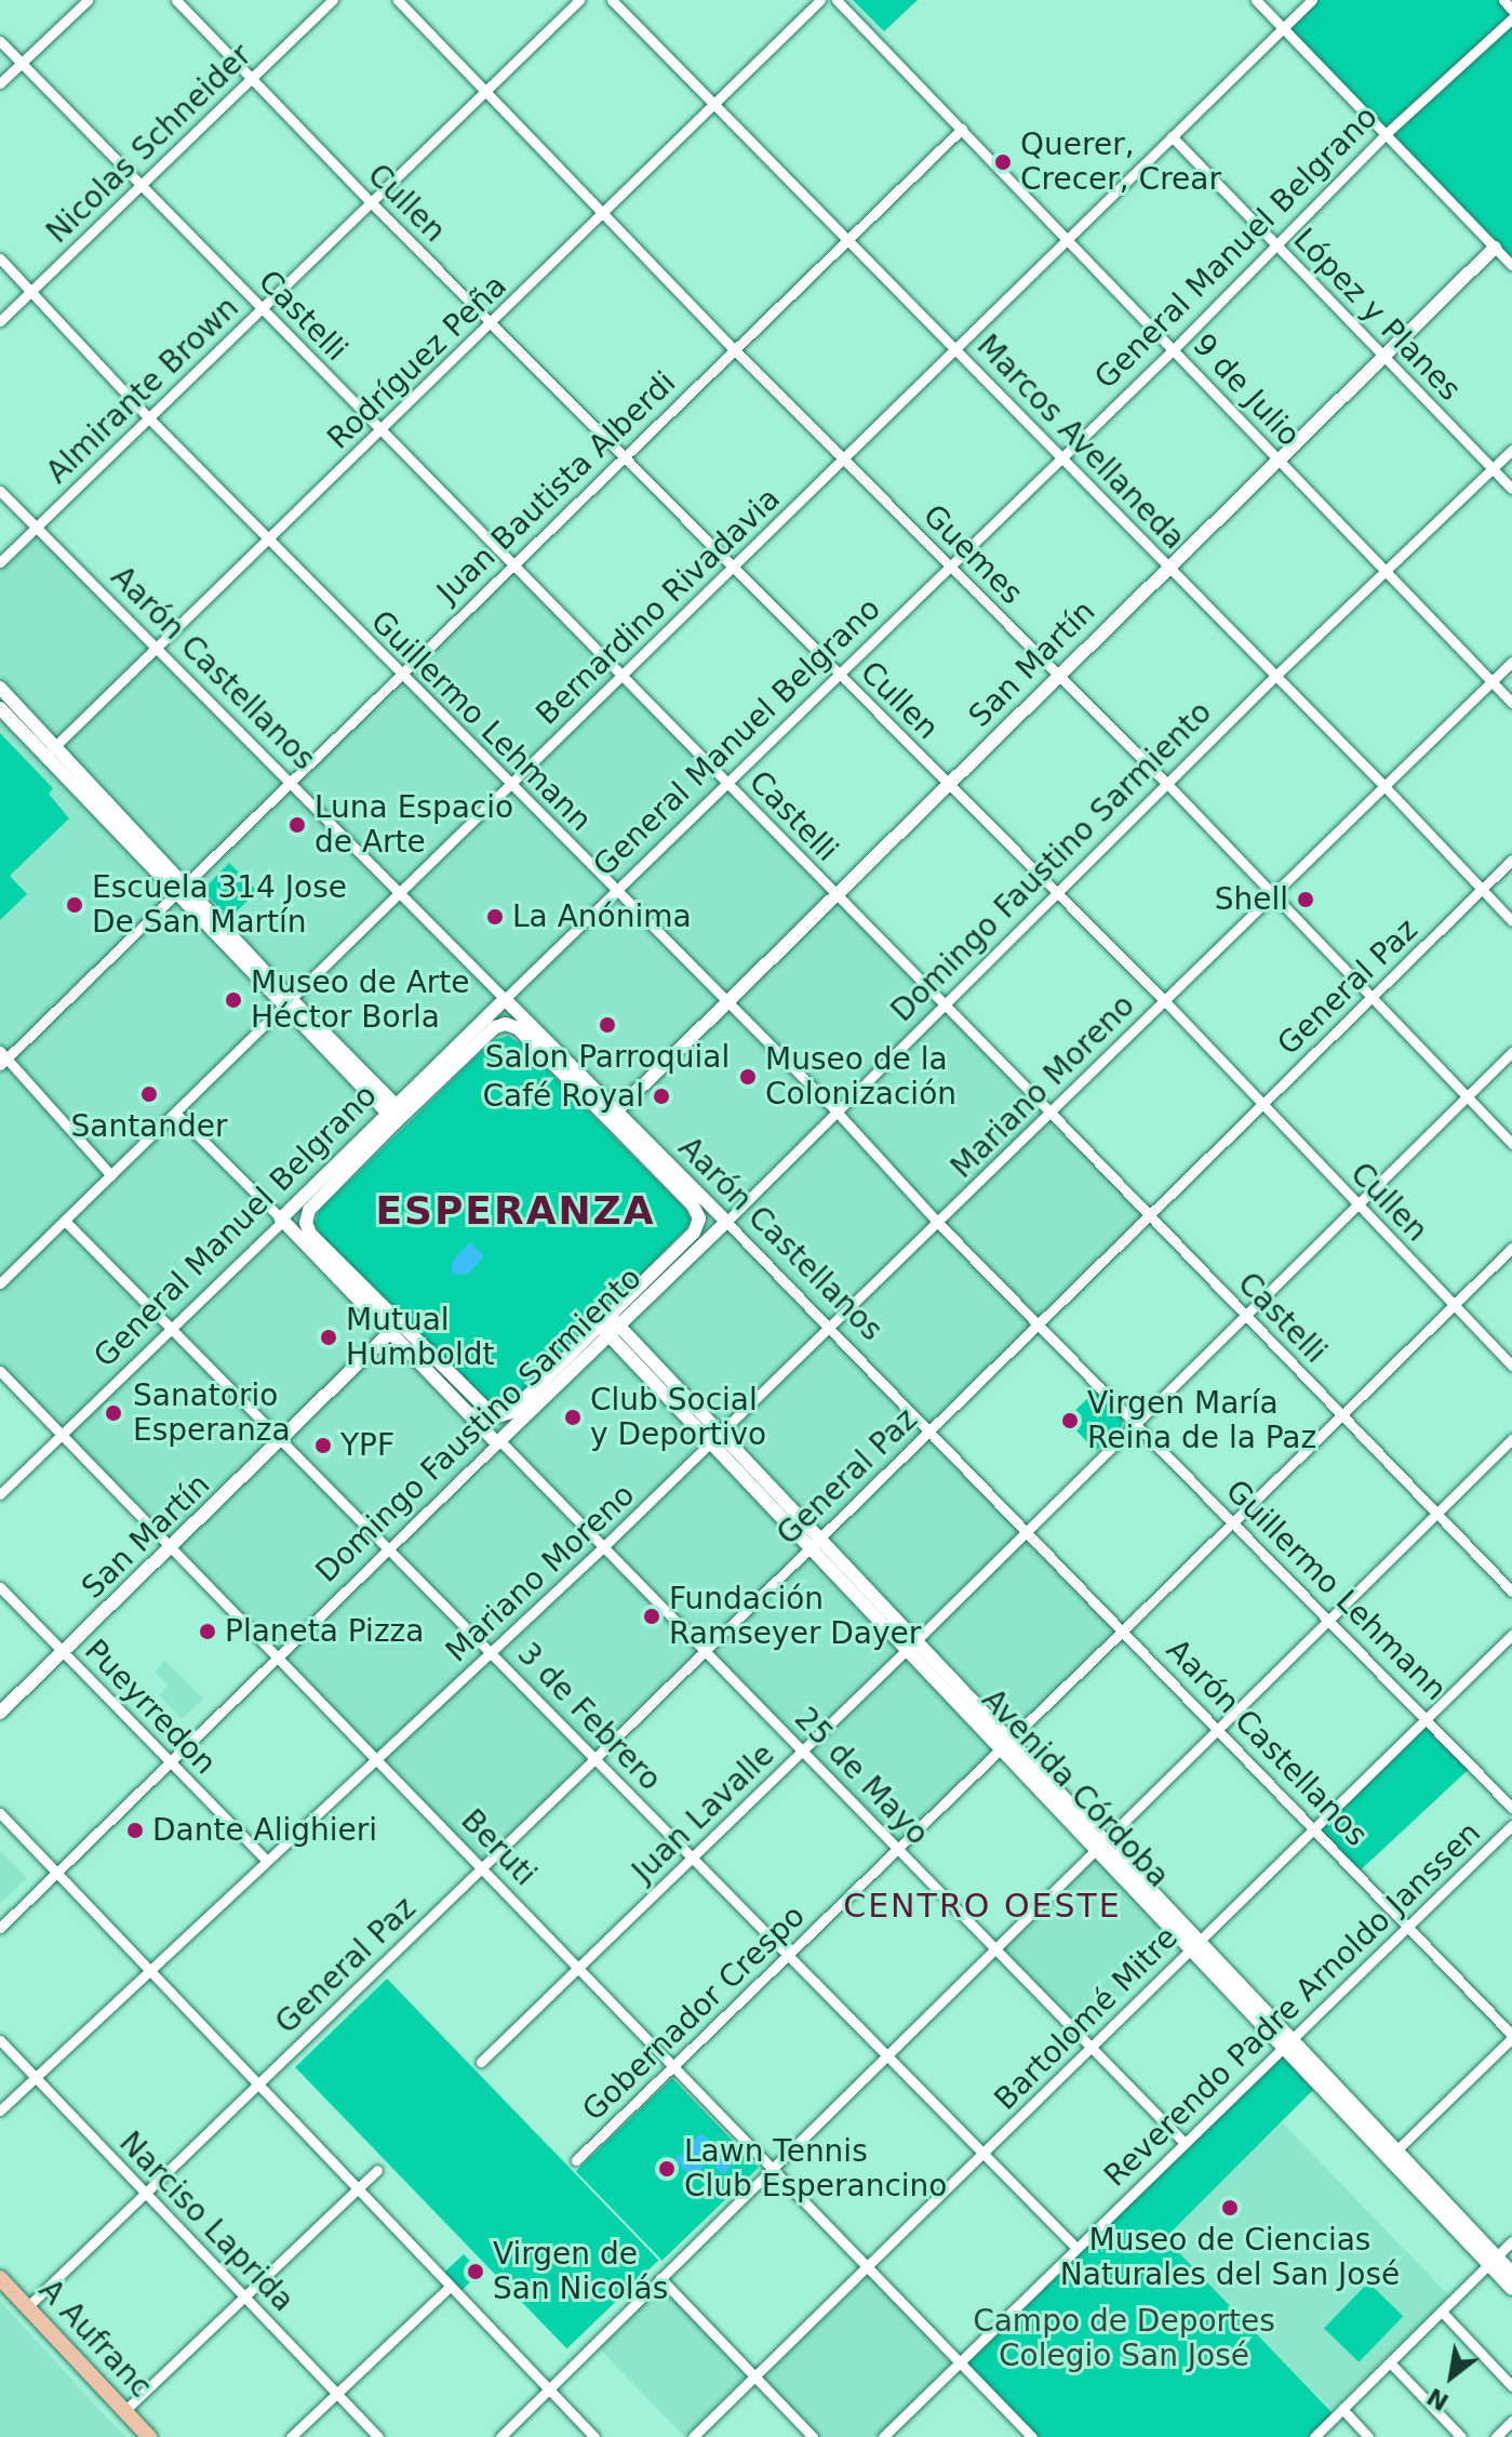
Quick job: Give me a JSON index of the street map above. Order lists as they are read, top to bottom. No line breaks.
{"streets":{"main road":["General Manuel Belgrano","San Martín","Aarón Castellanos","Domingo Faustino Sarmiento","25 de Mayo","Avenida Córdoba","A Aufranc"],"street":["Nicolas Schneider","Cullen","López y Planes","Castelli","Rodríguez Peña","Almirante Brown","9 de Julio","Marcos Avellaneda","Juan Bautista Alberdi","Guemes","Bernardino Rivadavia","Guillermo Lehmann","General Paz","Mariano Moreno","Pueyrredon","3 de Febrero","Juan Lavalle","Beruti","Reverendo Padre Arnoldo Janssen","Gobernador Crespo","Bartolomé Mitre","Narciso Laprida"]},"crossings":[["Nicolas Schneider","Cullen"],["Nicolas Schneider","Castelli"],["Nicolas Schneider","Guillermo Lehmann"],["Cullen","General Manuel Belgrano"],["Cullen","Rodríguez Peña"],["Cullen","Almirante Brown"],["Cullen","Juan Bautista Alberdi"],["Cullen","Bernardino Rivadavia"],["Cullen","San Martín"],["Cullen","Domingo Faustino Sarmiento"],["Cullen","General Paz"],["Cullen","Mariano Moreno"],["Cullen","Juan Lavalle"],["Cullen","Gobernador Crespo"],["General Manuel Belgrano","López y Planes"],["General Manuel Belgrano","Castelli"],["General Manuel Belgrano","9 de Julio"],["General Manuel Belgrano","Marcos Avellaneda"],["General Manuel Belgrano","Guemes"],["General Manuel Belgrano","Aarón Castellanos"],["General Manuel Belgrano","Guillermo Lehmann"],["General Manuel Belgrano","3 de Febrero"],["General Manuel Belgrano","25 de Mayo"],["General Manuel Belgrano","Beruti"],["López y Planes","Bernardino Rivadavia"],["López y Planes","San Martín"],["López y Planes","Domingo Faustino Sarmiento"],["Castelli","Rodríguez Peña"],["Castelli","Almirante Brown"],["Castelli","Juan Bautista Alberdi"],["Castelli","Bernardino Rivadavia"],["Castelli","San Martín"],["Castelli","Domingo Faustino Sarmiento"],["Castelli","General Paz"],["Castelli","Mariano Moreno"],["Castelli","Juan Lavalle"],["Castelli","Gobernador Crespo"],["Rodríguez Peña","Marcos Avellaneda"],["Rodríguez Peña","Guemes"],["Rodríguez Peña","Aarón Castellanos"],["Rodríguez Peña","Guillermo Lehmann"],["Almirante Brown","Guemes"],["Almirante Brown","Aarón Castellanos"],["Almirante Brown","Guillermo Lehmann"],["9 de Julio","Juan Bautista Alberdi"],["9 de Julio","Bernardino Rivadavia"],["9 de Julio","San Martín"],["9 de Julio","Domingo Faustino Sarmiento"],["9 de Julio","Mariano Moreno"],["Marcos Avellaneda","Juan Bautista Alberdi"],["Marcos Avellaneda","Bernardino Rivadavia"],["Marcos Avellaneda","San Martín"],["Marcos Avellaneda","Domingo Faustino Sarmiento"],["Marcos Avellaneda","General Paz"],["Marcos Avellaneda","Mariano Moreno"],["Juan Bautista Alberdi","Guemes"],["Juan Bautista Alberdi","Aarón Castellanos"],["Juan Bautista Alberdi","Guillermo Lehmann"],["Guemes","Bernardino Rivadavia"],["Guemes","San Martín"],["Guemes","Domingo Faustino Sarmiento"],["Guemes","General Paz"],["Guemes","Mariano Moreno"],["Guemes","Juan Lavalle"],["Bernardino Rivadavia","Aarón Castellanos"],["Bernardino Rivadavia","Guillermo Lehmann"],["Bernardino Rivadavia","3 de Febrero"],["Bernardino Rivadavia","25 de Mayo"],["San Martín","Aarón Castellanos"],["San Martín","Guillermo Lehmann"],["San Martín","Pueyrredon"],["San Martín","3 de Febrero"],["San Martín","25 de Mayo"],["San Martín","Beruti"],["Aarón Castellanos","Domingo Faustino Sarmiento"],["Aarón Castellanos","General Paz"],["Aarón Castellanos","Mariano Moreno"],["Aarón Castellanos","Juan Lavalle"],["Aarón Castellanos","Reverendo Padre Arnoldo Janssen"],["Aarón Castellanos","Gobernador Crespo"],["Aarón Castellanos","Bartolomé Mitre"],["Guillermo Lehmann","Domingo Faustino Sarmiento"],["Guillermo Lehmann","General Paz"],["Guillermo Lehmann","Mariano Moreno"],["Guillermo Lehmann","Juan Lavalle"],["Guillermo Lehmann","Gobernador Crespo"],["Guillermo Lehmann","Bartolomé Mitre"],["Domingo Faustino Sarmiento","Pueyrredon"],["Domingo Faustino Sarmiento","3 de Febrero"],["Domingo Faustino Sarmiento","25 de Mayo"],["Domingo Faustino Sarmiento","Avenida Córdoba"],["Domingo Faustino Sarmiento","Beruti"],["General Paz","3 de Febrero"],["General Paz","25 de Mayo"],["General Paz","Avenida Córdoba"],["General Paz","Beruti"],["General Paz","Narciso Laprida"],["General Paz","A Aufranc"],["Mariano Moreno","Pueyrredon"],["Mariano Moreno","3 de Febrero"],["Mariano Moreno","25 de Mayo"],["Mariano Moreno","Avenida Córdoba"],["Mariano Moreno","Beruti"],["Mariano Moreno","Narciso Laprida"],["3 de Febrero","Juan Lavalle"],["3 de Febrero","Reverendo Padre Arnoldo Janssen"],["3 de Febrero","Gobernador Crespo"],["3 de Febrero","Bartolomé Mitre"],["25 de Mayo","Juan Lavalle"],["25 de Mayo","Reverendo Padre Arnoldo Janssen"],["25 de Mayo","Gobernador Crespo"],["25 de Mayo","Bartolomé Mitre"],["Avenida Córdoba","Juan Lavalle"],["Avenida Córdoba","Reverendo Padre Arnoldo Janssen"],["Avenida Córdoba","Gobernador Crespo"],["Avenida Córdoba","Bartolomé Mitre"],["Juan Lavalle","Beruti"],["Beruti","Reverendo Padre Arnoldo Janssen"],["Beruti","Gobernador Crespo"],["Beruti","Bartolomé Mitre"]],"districts":["ESPERANZA","CENTRO OESTE"],"parks":["Campo de Deportes Colegio San José"],"places":["Querer, Crecer, Crear","Luna Espacio de Arte","Shell","Escuela 314 Jose De San Martín","La Anónima","Museo de Arte Héctor Borla","Salon Parroquial","Museo de la Colonización","Santander","Café Royal","Mutual Humboldt","Sanatorio Esperanza","Club Social y Deportivo","Virgen María Reina de la Paz","YPF","Fundación Ramseyer Dayer","Planeta Pizza","Dante Alighieri","Lawn Tennis Club Esperancino","Museo de Ciencias Naturales del San José","Virgen de San Nicolás"],"north":"bottom left"}
